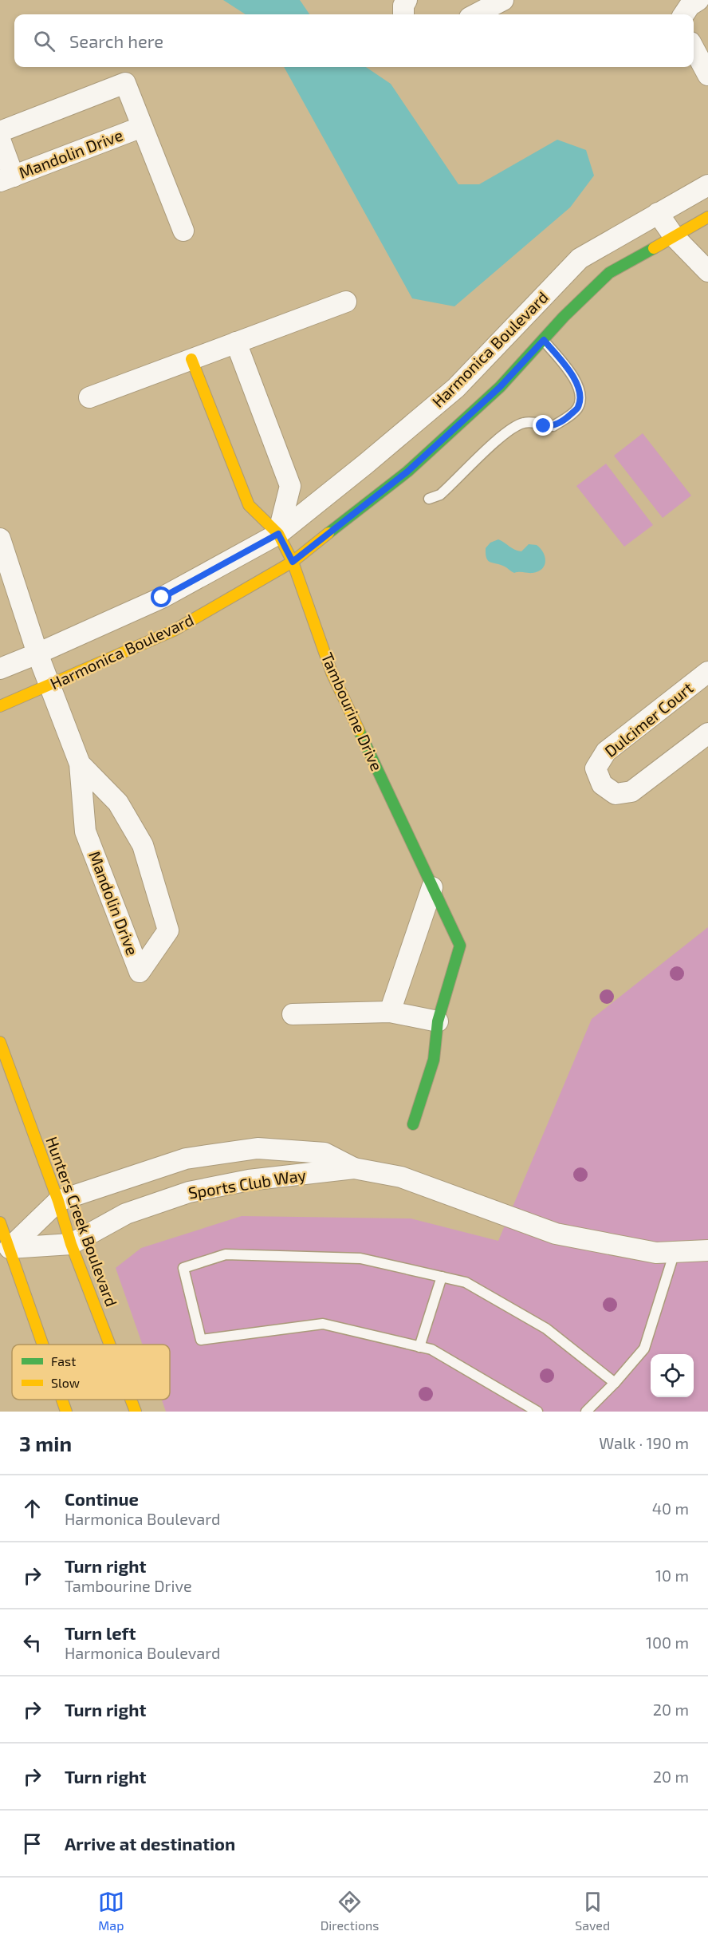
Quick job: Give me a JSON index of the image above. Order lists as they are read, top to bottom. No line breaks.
{"streets":{"street":["Mandolin Drive","Harmonica Boulevard","Tambourine Drive","Dulcimer Court","Sports Club Way","Hunters Creek Boulevard"]},"crossings":[["Mandolin Drive","Harmonica Boulevard"],["Harmonica Boulevard","Tambourine Drive"],["Sports Club Way","Hunters Creek Boulevard"]],"legend":["Fast","Slow"],"page":{"search":"Search here","heading":["3 min","Walk · 190 m"],"list":[["Continue","Harmonica Boulevard","40 m"],["Turn right","Tambourine Drive","10 m"],["Turn left","Harmonica Boulevard","100 m"],["Turn right","20 m"],["Turn right","20 m"],"Arrive at destination"],"nav":["Map","Directions","Saved"]}}
